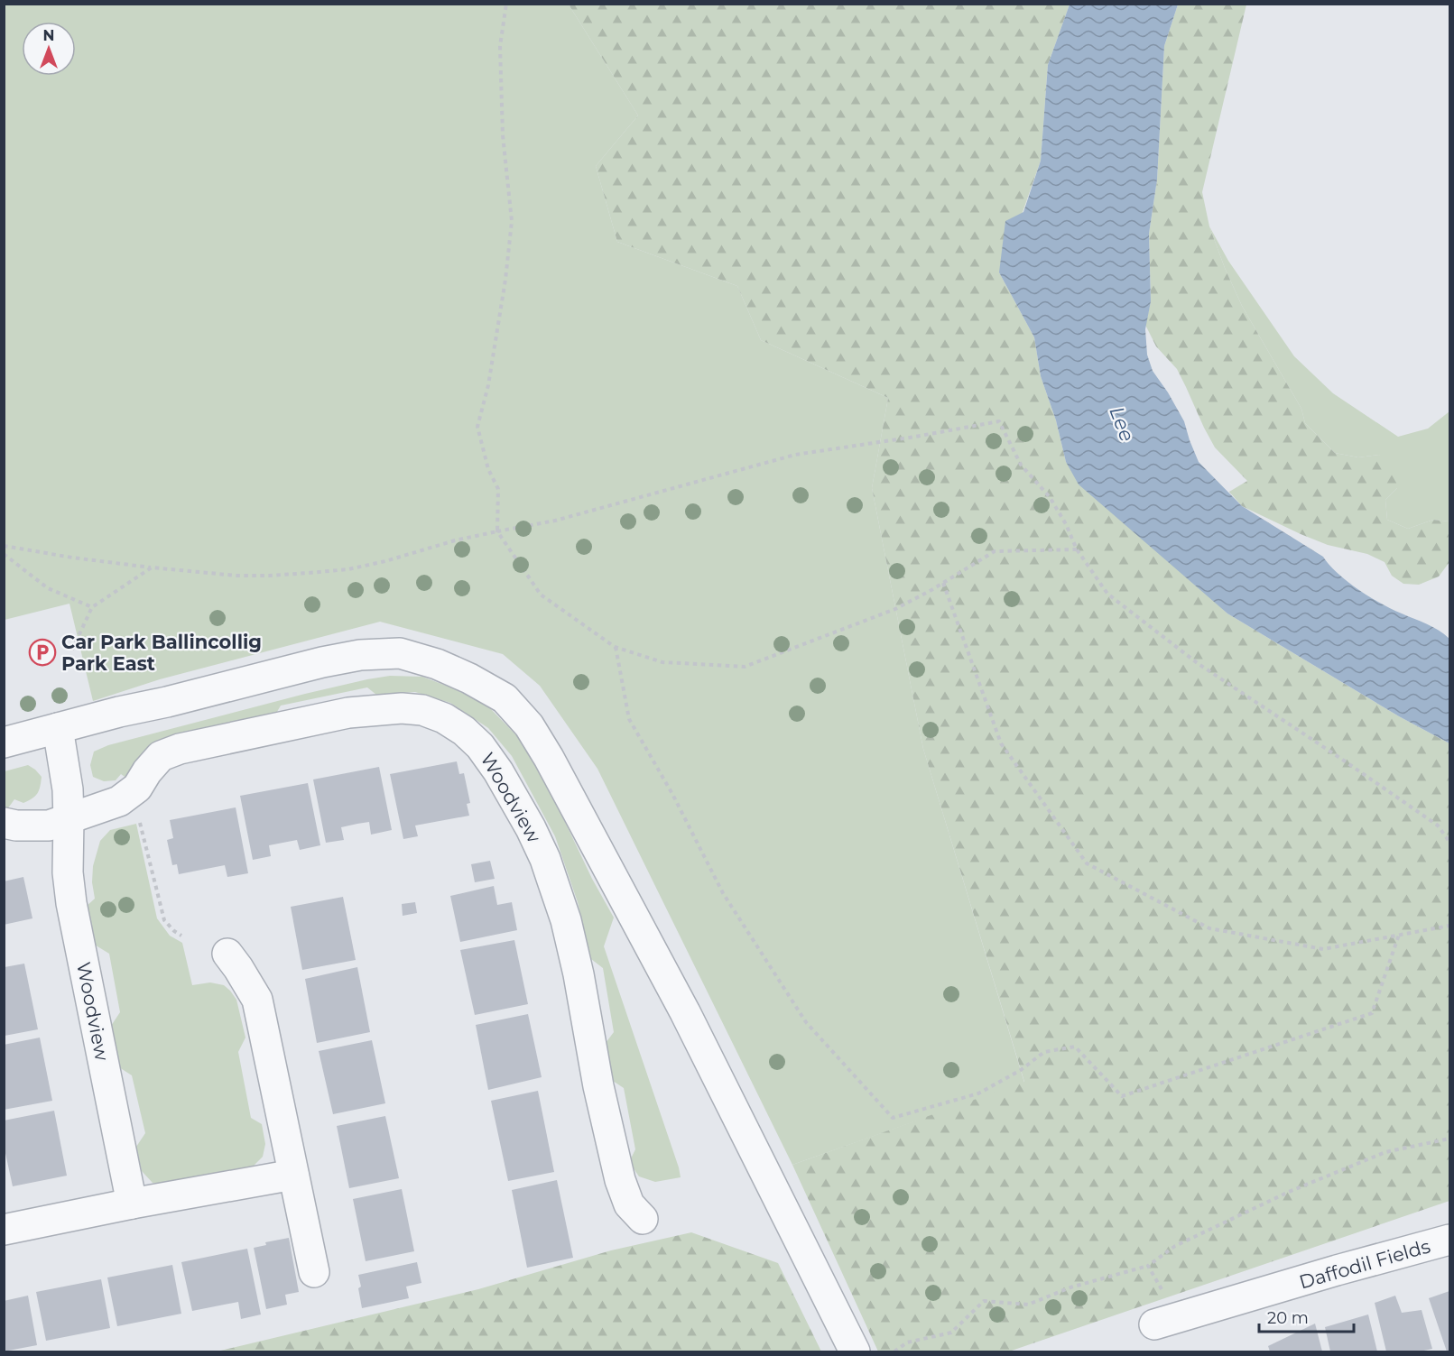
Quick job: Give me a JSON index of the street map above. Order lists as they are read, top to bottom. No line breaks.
{"streets":{"street":["Woodview","Daffodil Fields"]},"water":["Lee"],"places":{"parking":["Car Park Ballincollig Park East"]},"scale_bar":"20 m","north":"top"}
